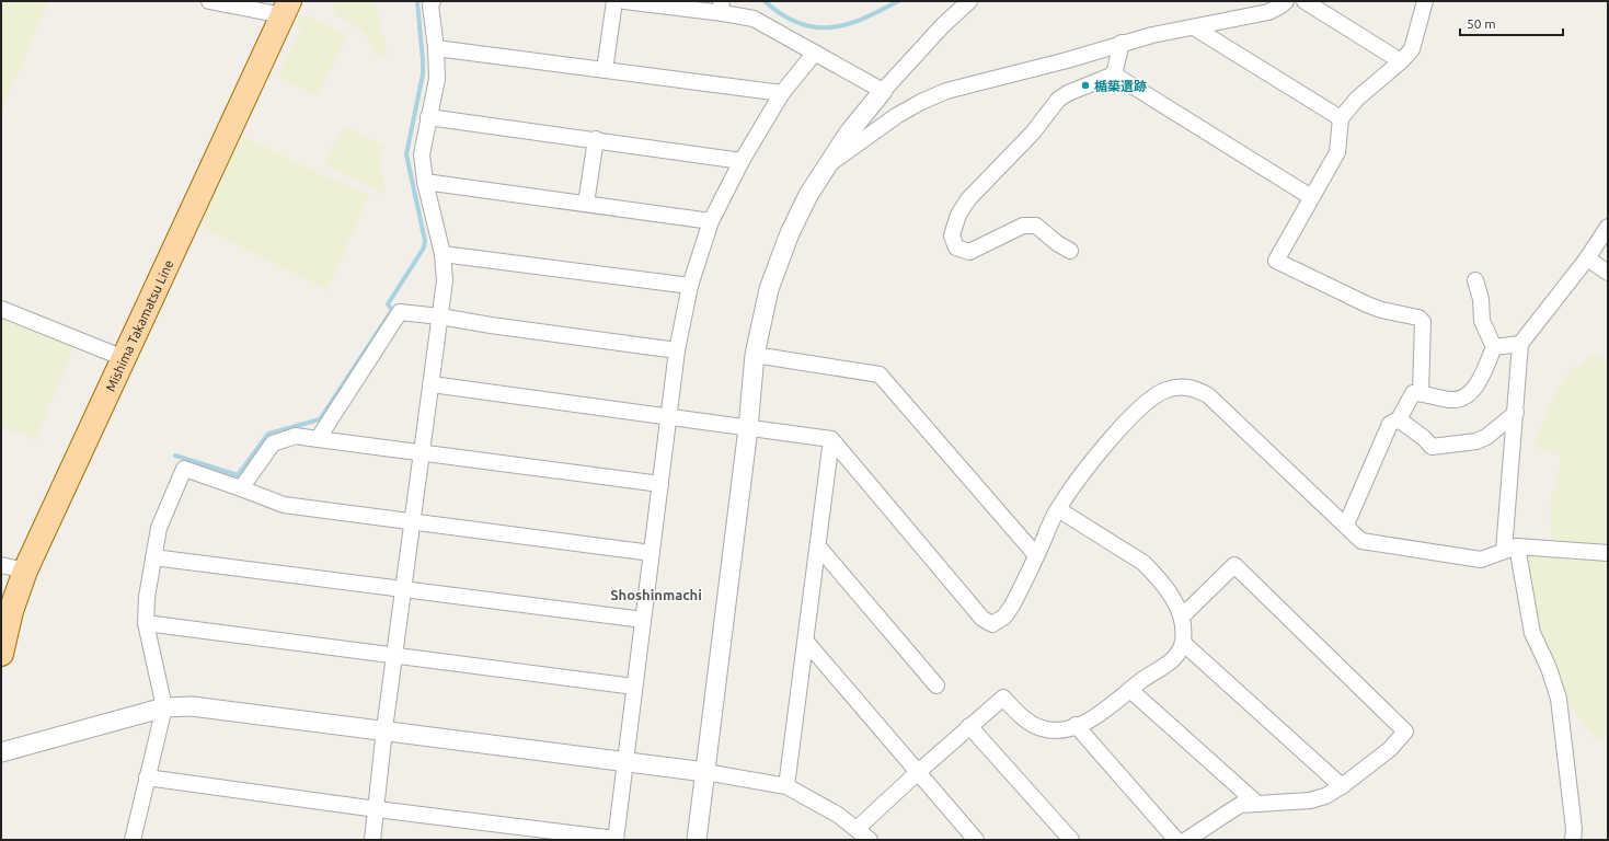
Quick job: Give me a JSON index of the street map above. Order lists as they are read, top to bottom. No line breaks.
{"streets":{"main road":["Mishima Takamatsu Line"]},"districts":["Shoshinmachi"],"places":["楯築遺跡"],"scale_bar":"50 m"}
